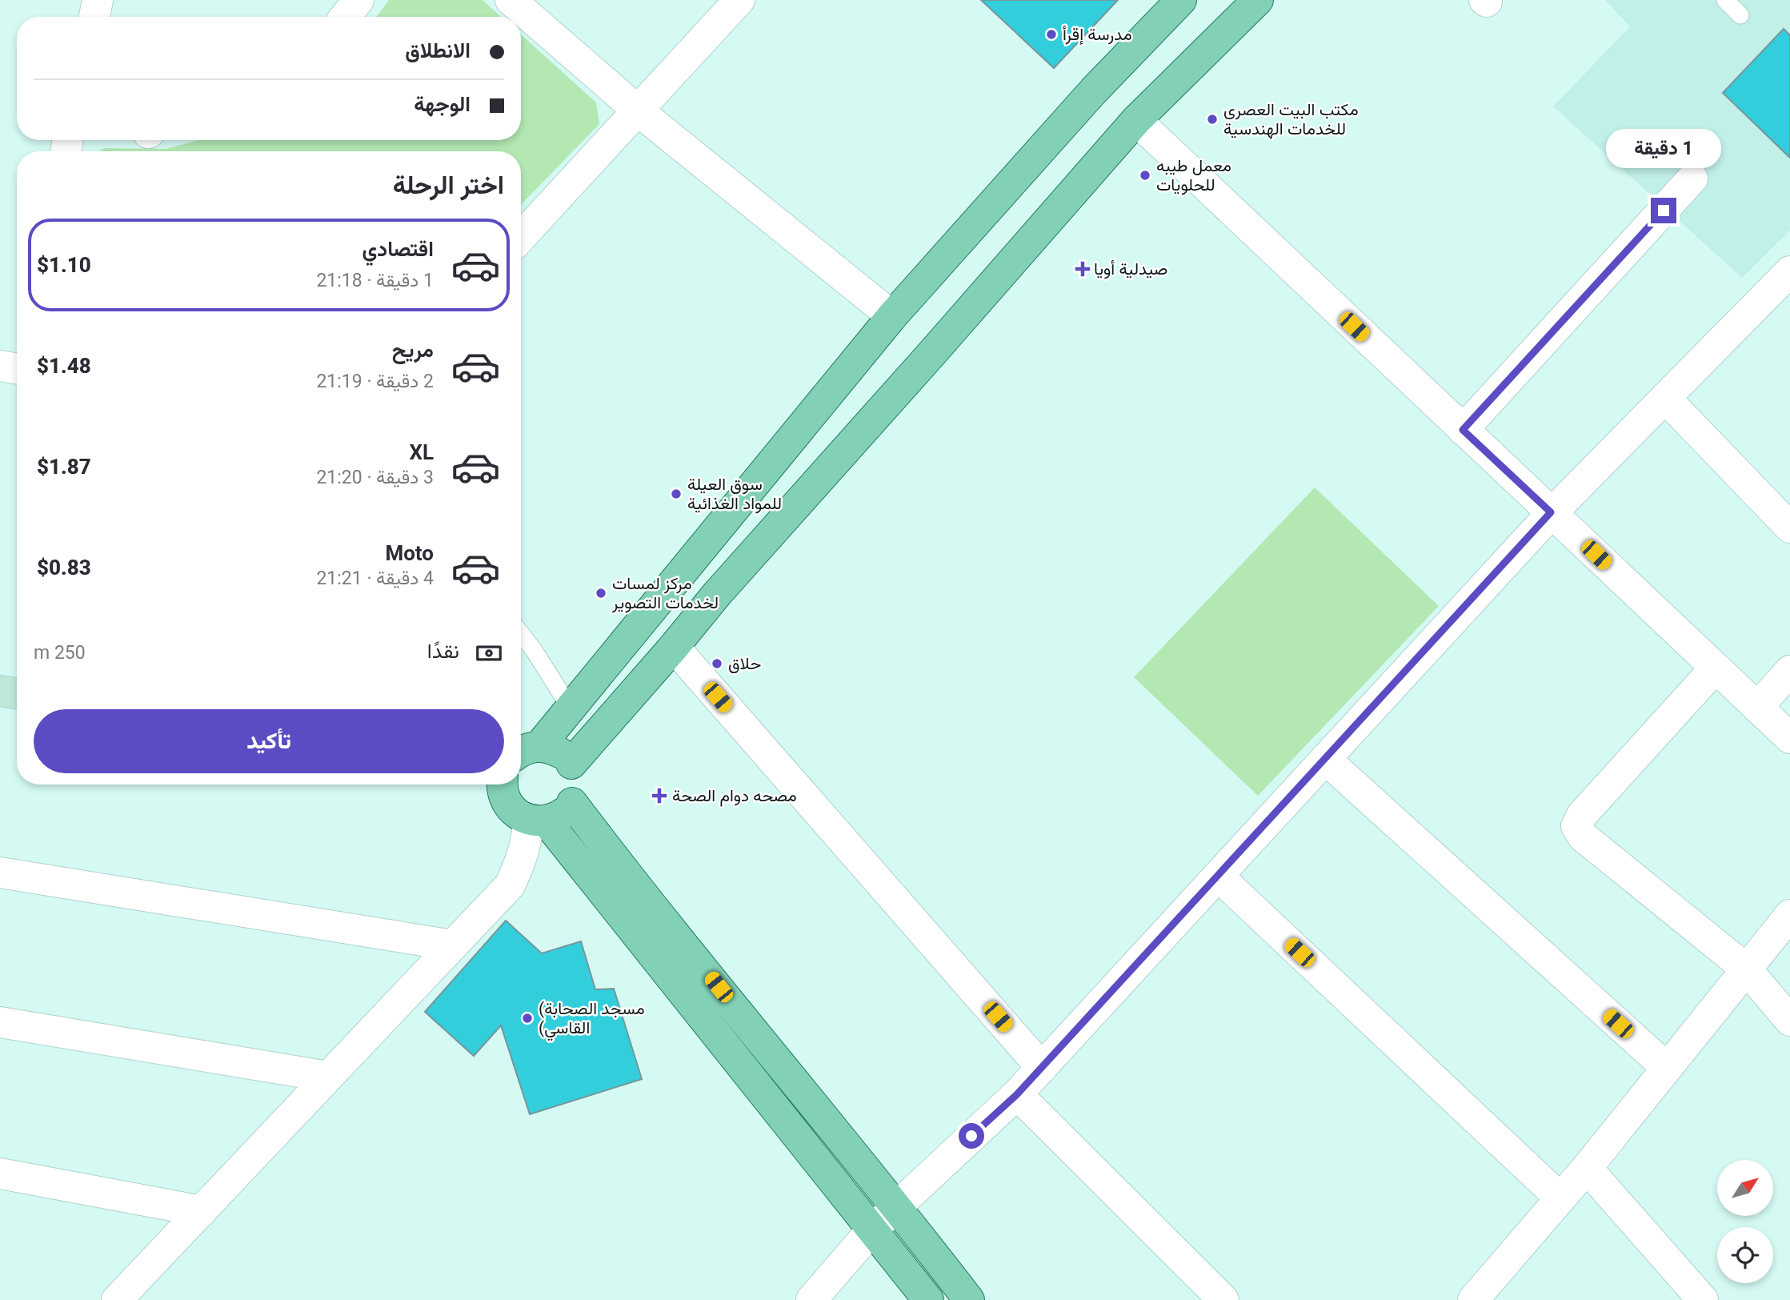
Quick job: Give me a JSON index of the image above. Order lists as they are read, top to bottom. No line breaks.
{"places":{"other":["مدرسة إقرأ","مكتب البيت العصرى للخدمات الهندسية","معمل طيبه للحلويات","سوق العيلة للمواد الغذائية","مركز لمسات لخدمات التصوير","حلاق","(مسجد الصحابة (القاسي"],"health":["صيدلية أويا","مصحه دوام الصحة"]},"north":"top right","page":{"banner":["الانطلاق","الوجهة"],"bubble":"1 دقيقة","heading":"اختر الرحلة","list":[{"name":"اقتصادي","note":"1 دقيقة · 21:18","value":"$1.10"},{"name":"مريح","note":"2 دقيقة · 21:19","value":"$1.48"},{"name":"XL","note":"3 دقيقة · 21:20","value":"$1.87"},{"name":"Moto","note":"4 دقيقة · 21:21","value":"$0.83"}],"pay":["نقدًا","250 m"],"buttons":"تأكيد"}}
